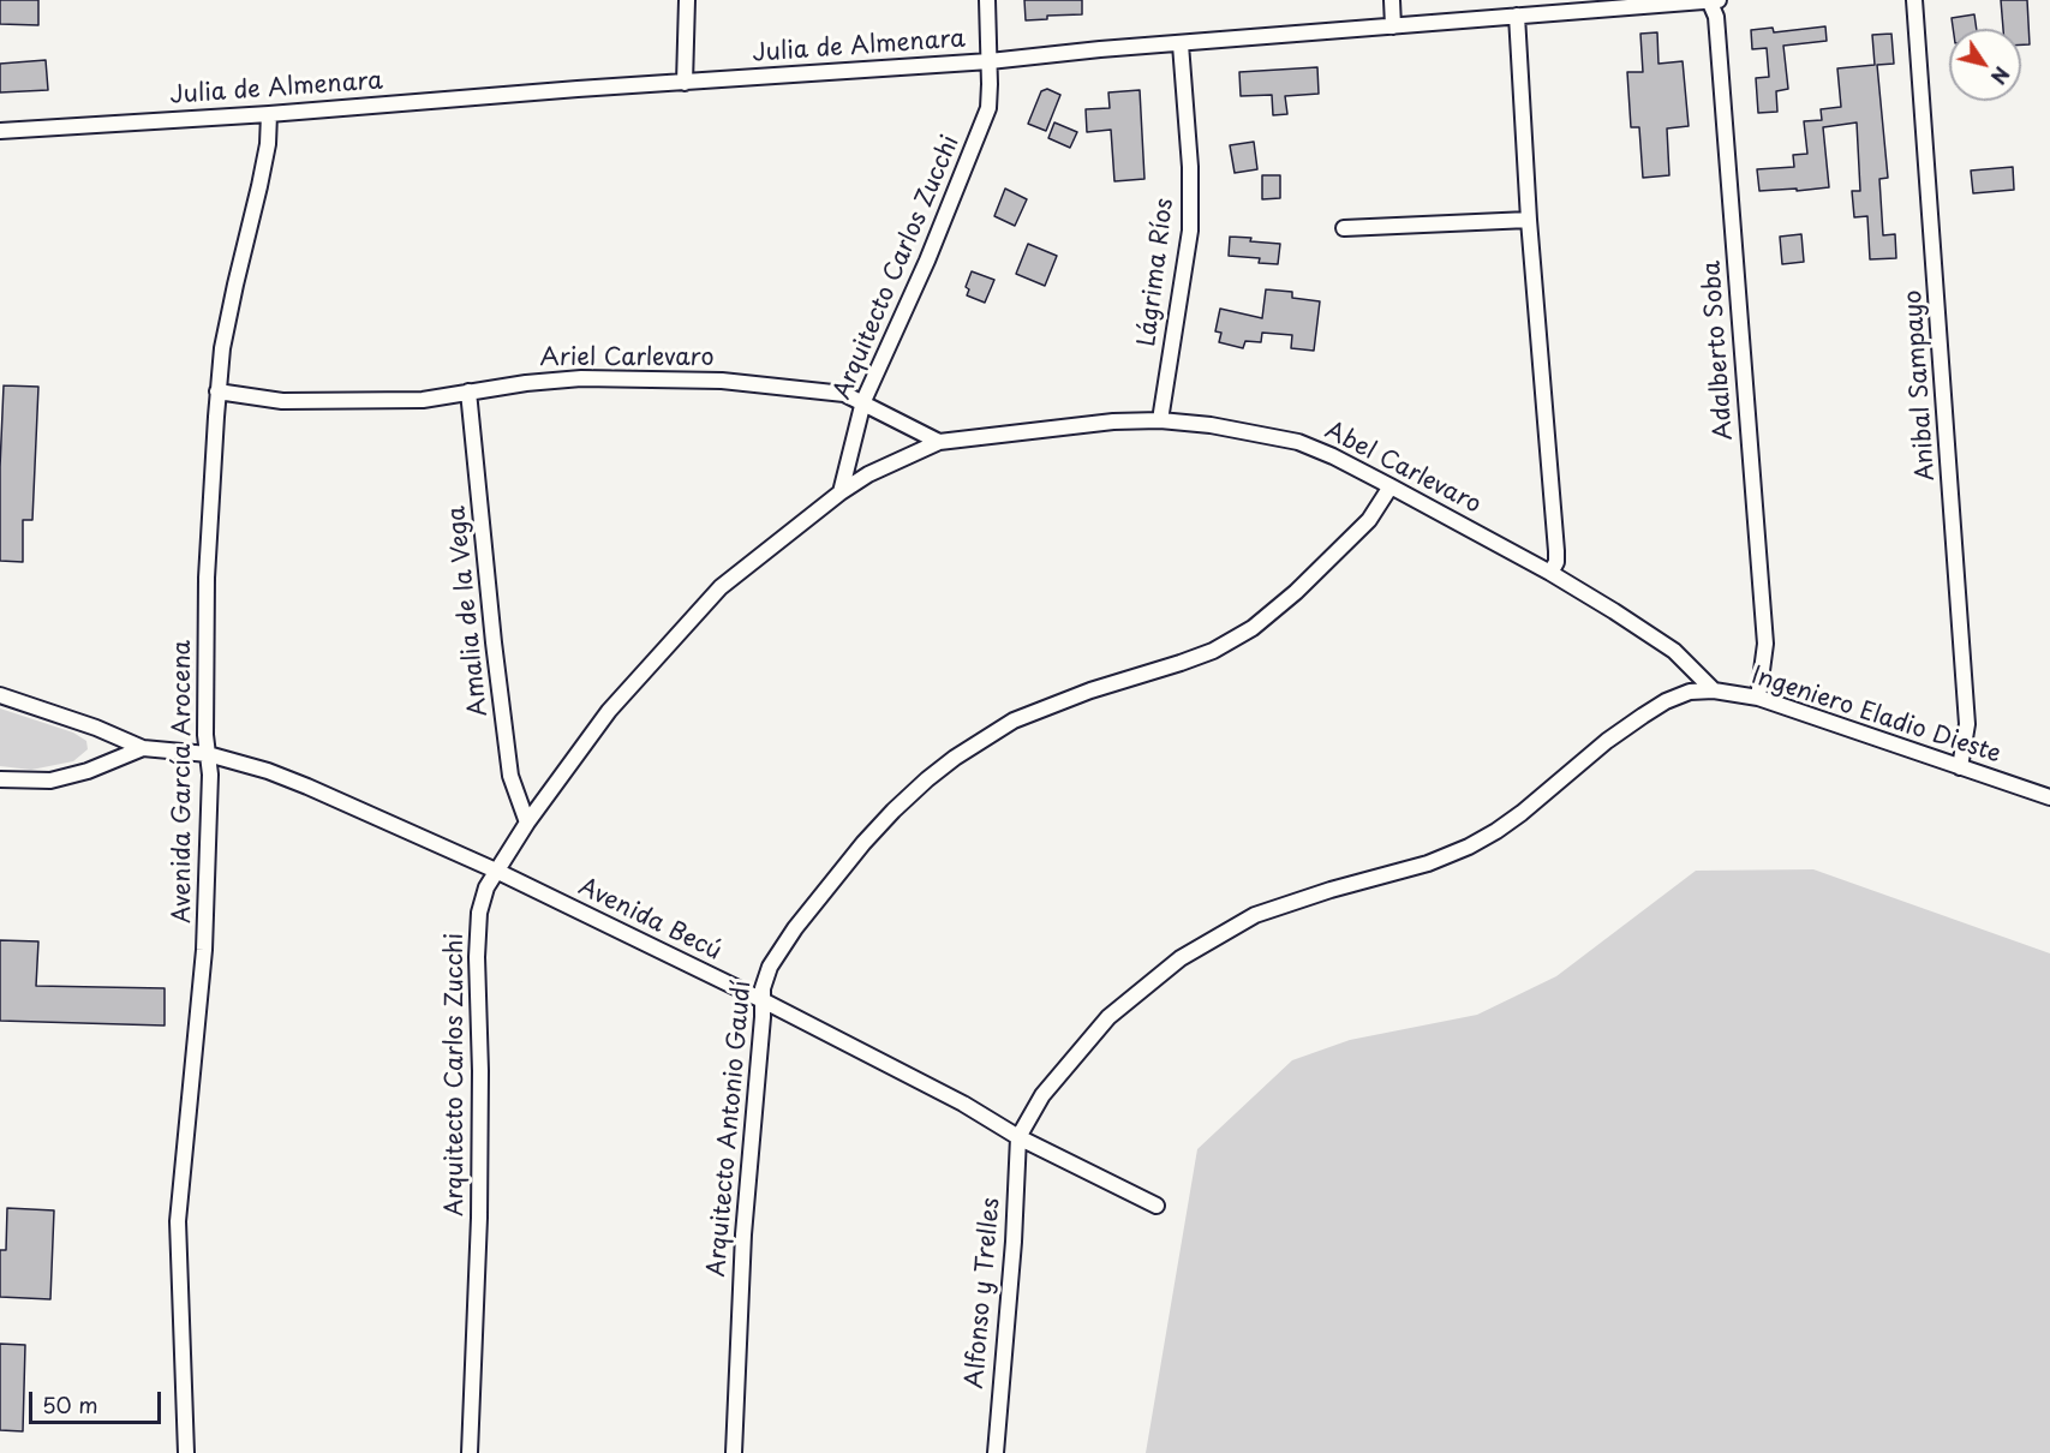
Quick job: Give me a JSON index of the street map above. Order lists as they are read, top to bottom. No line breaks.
{"streets":{"street":["Julia de Almenara","Arquitecto Carlos Zucchi","Lágrima Ríos","Adalberto Soba","Ariel Carlevaro","Anibal Sampayo","Abel Carlevaro","Amalia de la Vega","Ingeniero Eladio Dieste","Avenida García Arocena","Avenida Becú","Arquitecto Antonio Gaudí","Alfonso y Trelles"]},"crossings":[["Julia de Almenara","Arquitecto Carlos Zucchi"],["Julia de Almenara","Lágrima Ríos"],["Julia de Almenara","Adalberto Soba"],["Julia de Almenara","Avenida García Arocena"],["Arquitecto Carlos Zucchi","Ariel Carlevaro"],["Arquitecto Carlos Zucchi","Abel Carlevaro"],["Arquitecto Carlos Zucchi","Amalia de la Vega"],["Arquitecto Carlos Zucchi","Avenida Becú"],["Lágrima Ríos","Abel Carlevaro"],["Adalberto Soba","Ingeniero Eladio Dieste"],["Ariel Carlevaro","Abel Carlevaro"],["Ariel Carlevaro","Amalia de la Vega"],["Ariel Carlevaro","Avenida García Arocena"],["Anibal Sampayo","Ingeniero Eladio Dieste"],["Abel Carlevaro","Ingeniero Eladio Dieste"],["Abel Carlevaro","Arquitecto Antonio Gaudí"],["Ingeniero Eladio Dieste","Avenida Becú"],["Ingeniero Eladio Dieste","Alfonso y Trelles"],["Avenida García Arocena","Avenida Becú"],["Avenida Becú","Arquitecto Antonio Gaudí"],["Avenida Becú","Alfonso y Trelles"]],"scale_bar":"50 m","north":"bottom right"}
